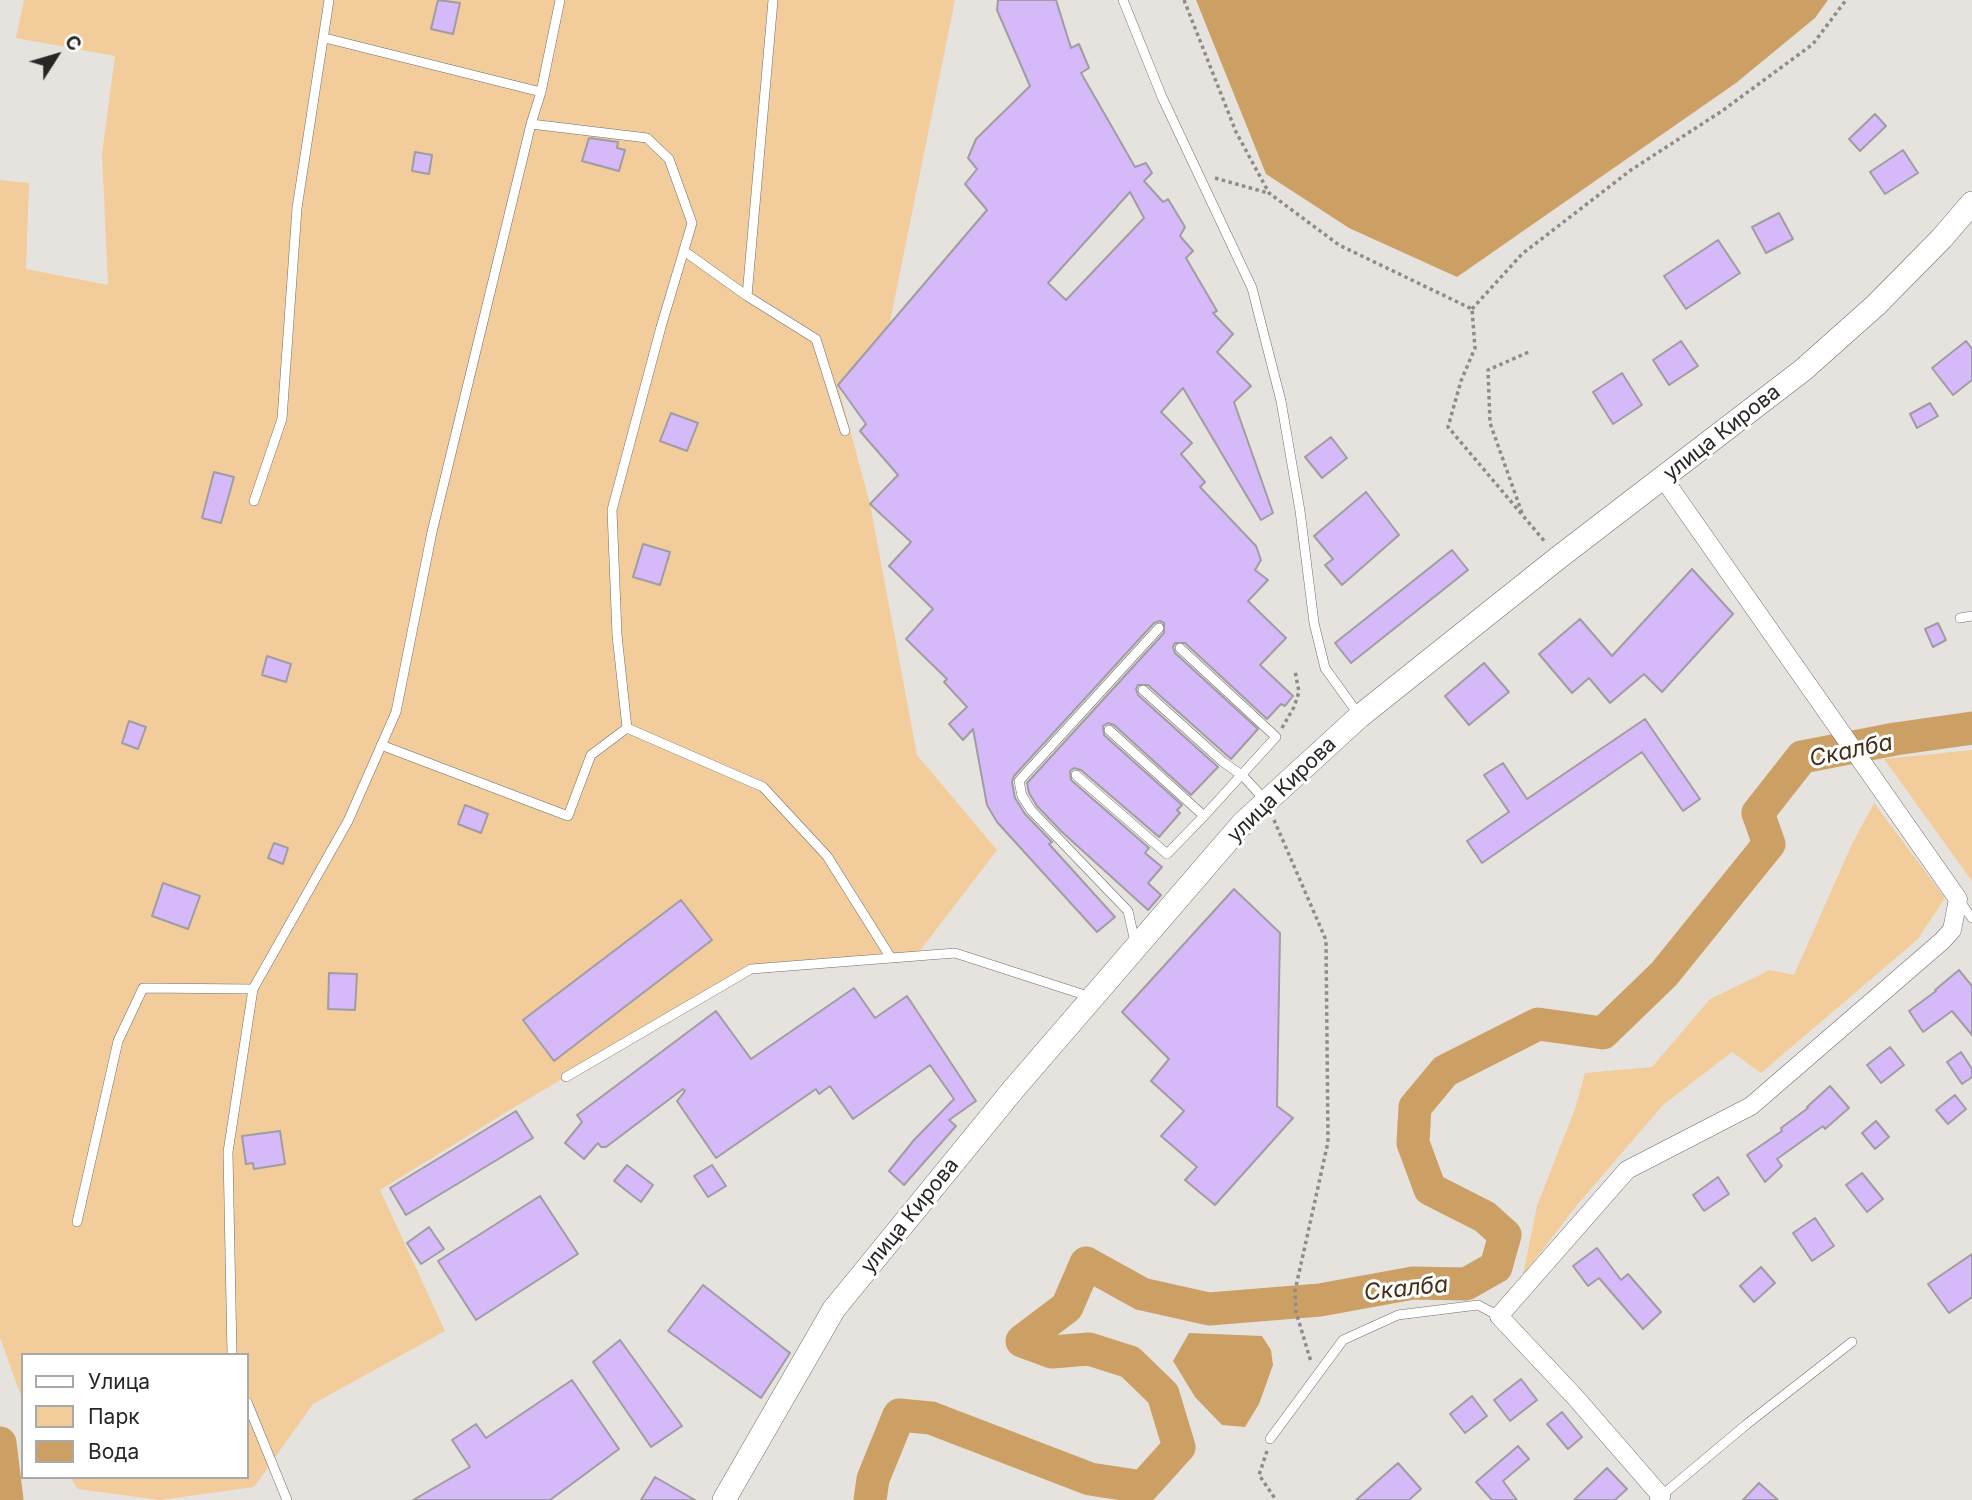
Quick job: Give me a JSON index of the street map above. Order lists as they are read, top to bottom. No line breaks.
{"streets":{"street":["улица Кирова"]},"water":["Скалба"],"legend":["Улица","Парк","Вода"],"north":"top right"}
